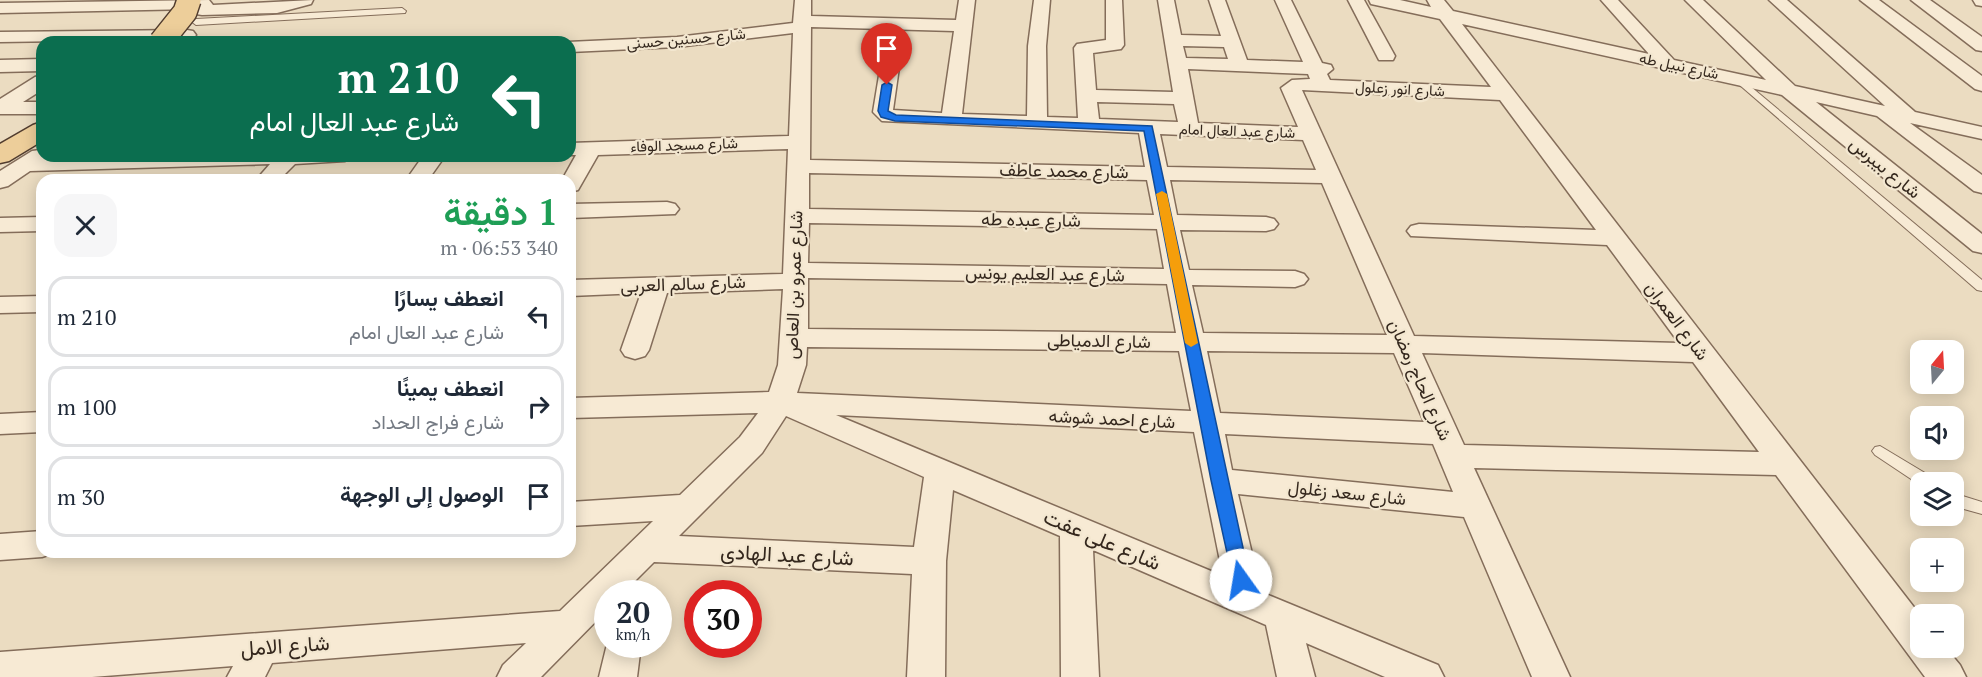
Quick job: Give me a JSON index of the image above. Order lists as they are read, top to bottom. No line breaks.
{"streets":{"street":["شارع حسنين حسنى","شارع نبيل طه","شارع انور زعلول","شارع عبد العال امام","شارع مسجد الوفاء","شارع بيبرس","شارع محمد عاطف","شارع عبده طه","شارع عبد العليم يونس","شارع سالم العربى","شارع عمرو بن العاص","شارع العمران","شارع الدمياطى","شارع الحاج رمضان","شارع احمد شوشه","شارع سعد زغلول","شارع على عفت","شارع عبد الهادى","شارع الامل"]},"crossings":[["شارع حسنين حسنى","شارع عمرو بن العاص"],["شارع نبيل طه","شارع بيبرس"],["شارع نبيل طه","شارع العمران"],["شارع انور زعلول","شارع العمران"],["شارع انور زعلول","شارع الحاج رمضان"],["شارع عبد العال امام","شارع الحاج رمضان"],["شارع مسجد الوفاء","شارع محمد عاطف"],["شارع مسجد الوفاء","شارع عمرو بن العاص"],["شارع محمد عاطف","شارع عمرو بن العاص"],["شارع محمد عاطف","شارع الحاج رمضان"],["شارع عبده طه","شارع عمرو بن العاص"],["شارع عبد العليم يونس","شارع سالم العربى"],["شارع عبد العليم يونس","شارع عمرو بن العاص"],["شارع سالم العربى","شارع عمرو بن العاص"],["شارع عمرو بن العاص","شارع الدمياطى"],["شارع عمرو بن العاص","شارع احمد شوشه"],["شارع عمرو بن العاص","شارع على عفت"],["شارع عمرو بن العاص","شارع عبد الهادى"],["شارع عمرو بن العاص","شارع الامل"],["شارع العمران","شارع الدمياطى"],["شارع العمران","شارع احمد شوشه"],["شارع الدمياطى","شارع الحاج رمضان"],["شارع الحاج رمضان","شارع احمد شوشه"],["شارع الحاج رمضان","شارع سعد زغلول"],["شارع احمد شوشه","شارع على عفت"]],"north":"top","page":{"turn":["210 m","شارع عبد العال امام"],"heading":["1 دقيقة","340 m · 06:53"],"list":[{"name":"انعطف يسارًا","note":"شارع عبد العال امام","value":"210 m"},{"name":"انعطف يمينًا","note":"شارع فراج الحداد","value":"100 m"},{"name":"الوصول إلى الوجهة","value":"30 m"}],"map_buttons":["+","−"],"speed":"20 km/h","limit":"30"}}
